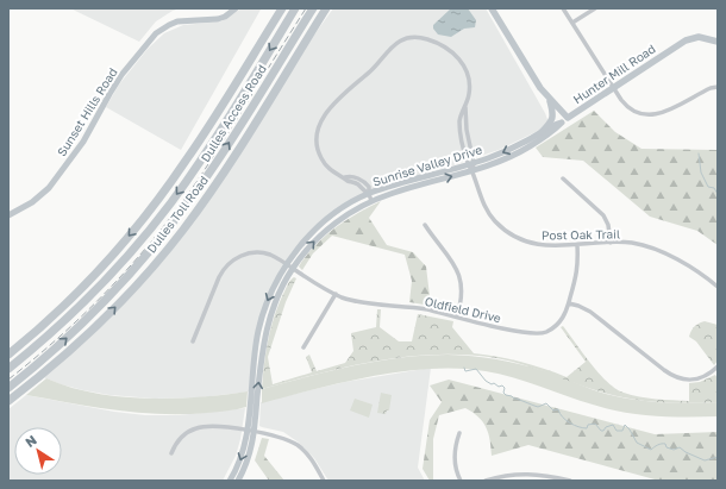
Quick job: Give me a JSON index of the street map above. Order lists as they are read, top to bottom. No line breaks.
{"streets":{"highway":["Dulles Access Road","Dulles Toll Road"],"main road":["Hunter Mill Road","Sunset Hills Road","Sunrise Valley Drive"],"street":["Post Oak Trail","Oldfield Drive"]},"crossings":[["Hunter Mill Road","Sunrise Valley Drive"],["Sunrise Valley Drive","Post Oak Trail"],["Sunrise Valley Drive","Oldfield Drive"],["Post Oak Trail","Oldfield Drive"]],"north":"top left"}
